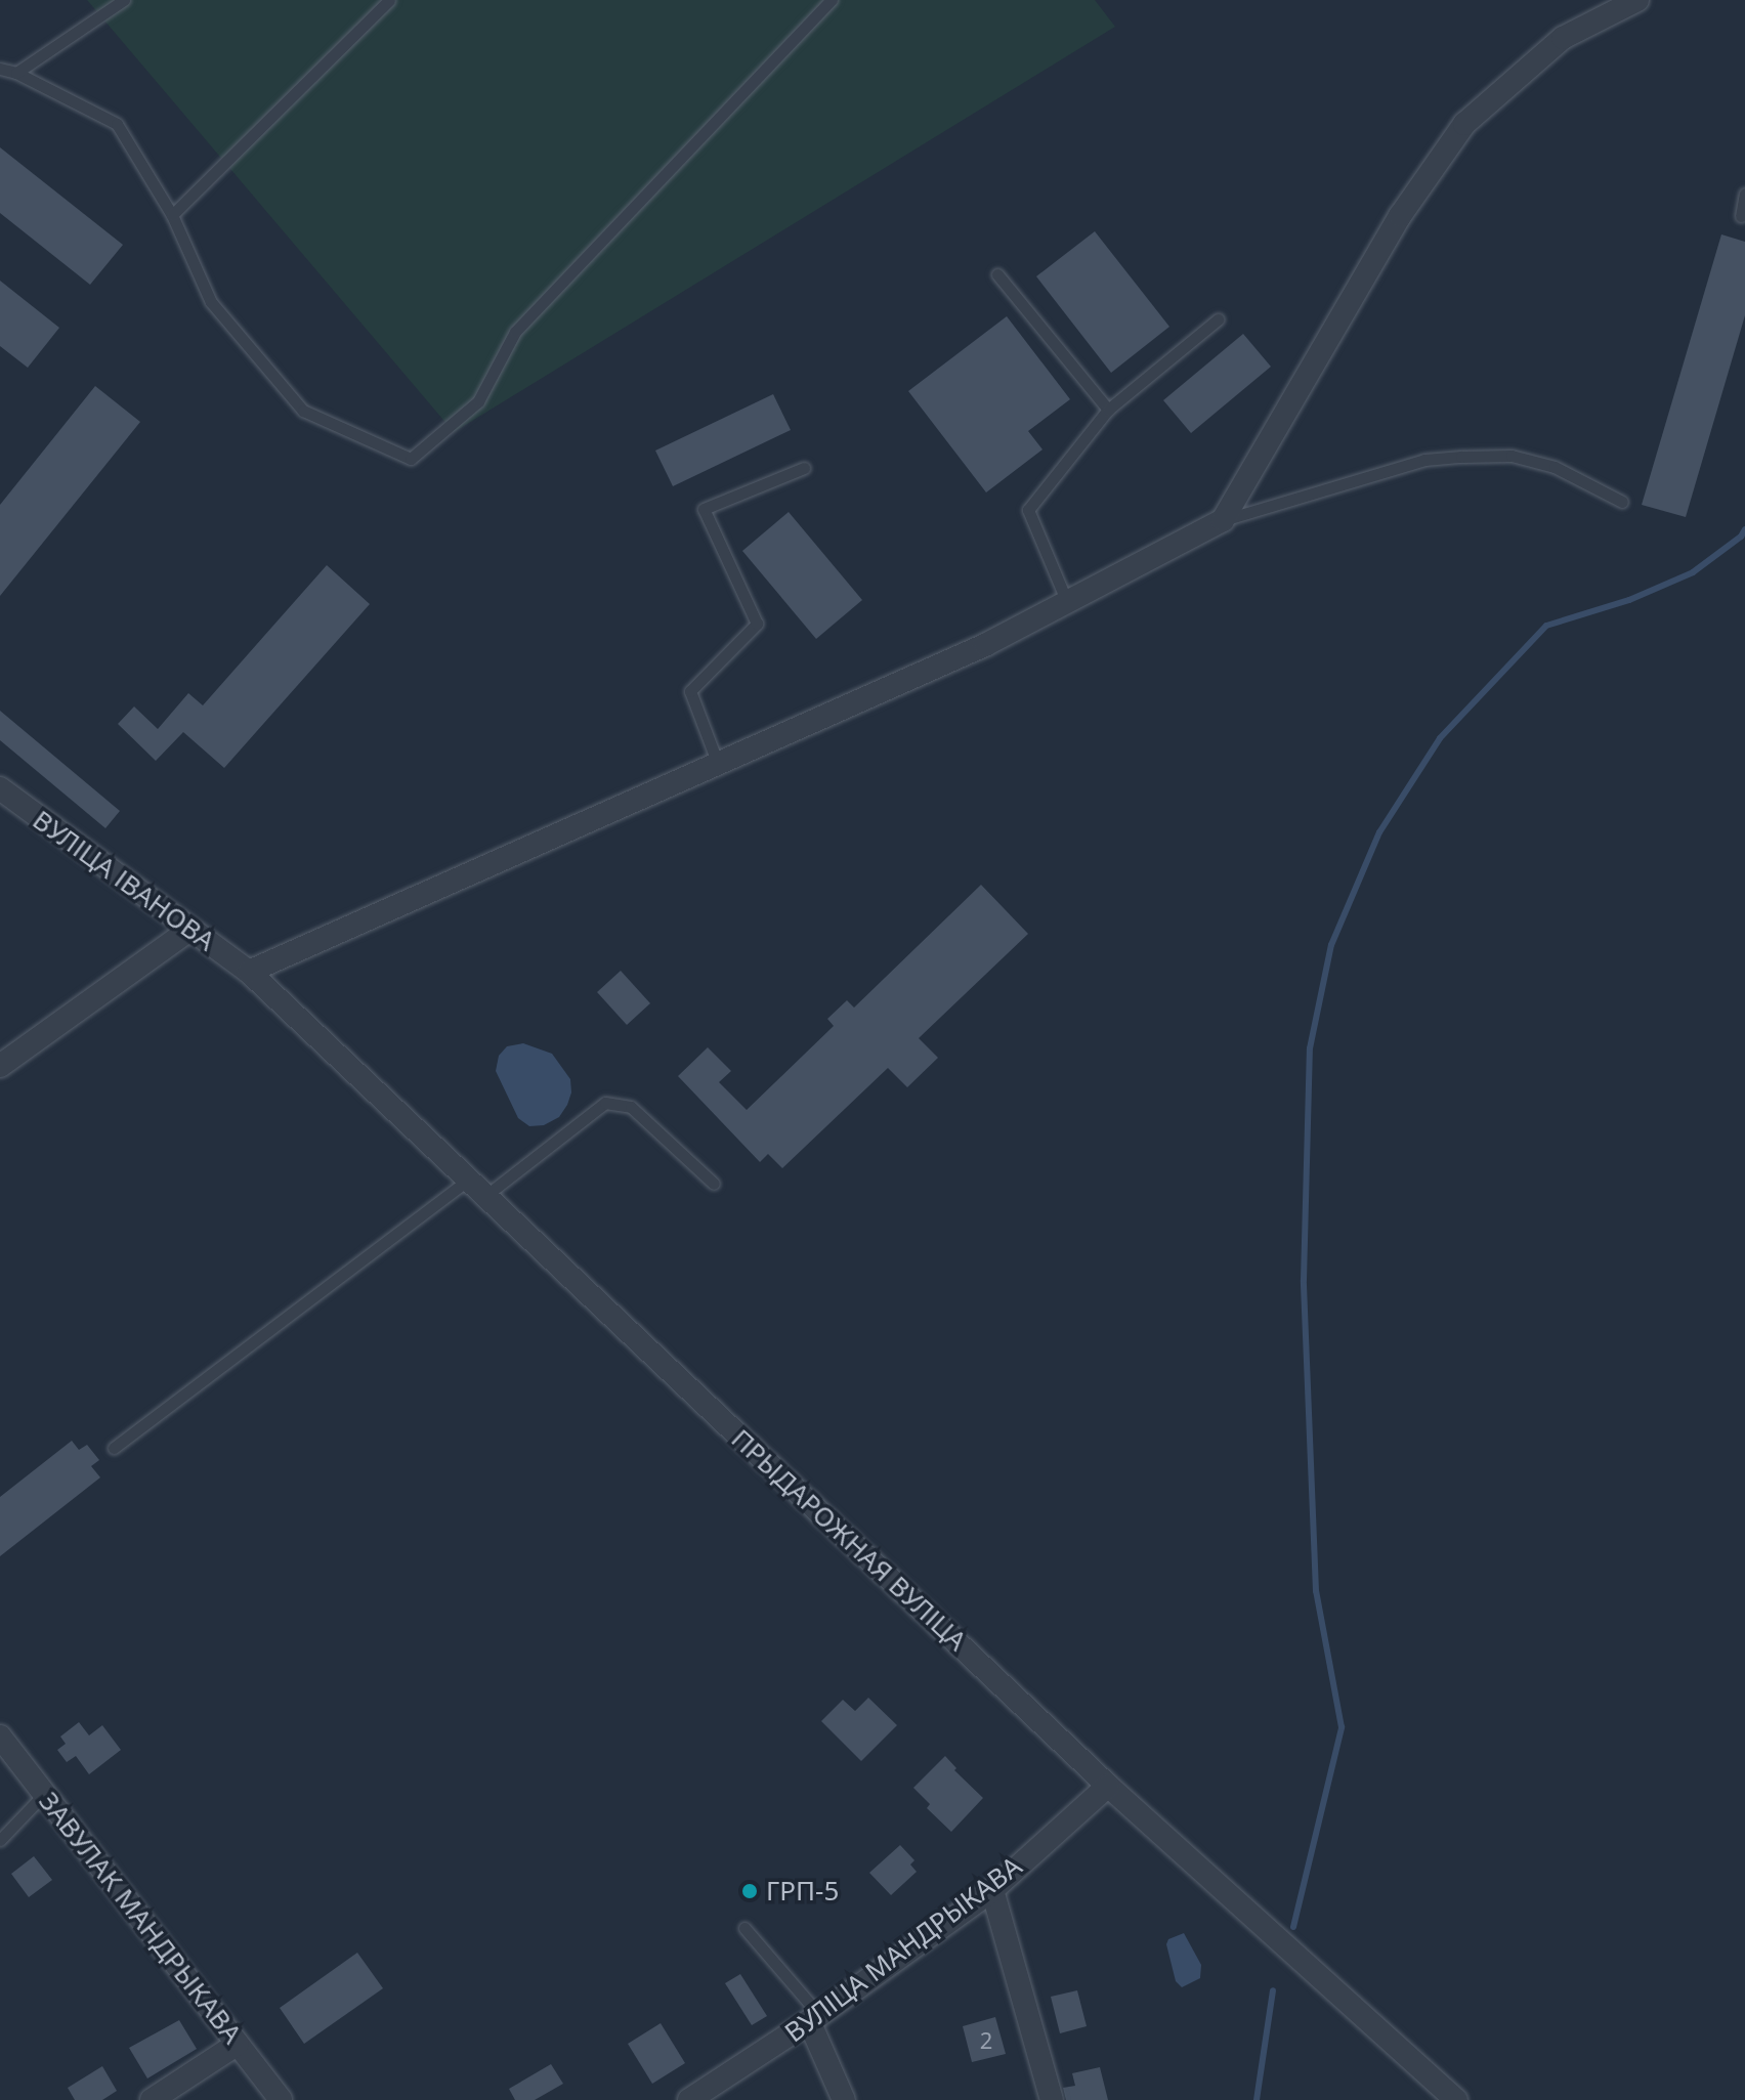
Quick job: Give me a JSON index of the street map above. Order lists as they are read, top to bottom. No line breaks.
{"streets":{"street":["ВУЛІЦА ІВАНОВА","ПРЫДАРОЖНАЯ ВУЛІЦА","ЗАВУЛАК МАНДРЫКАВА","ВУЛІЦА МАНДРЫКАВА"]},"crossings":[["ВУЛІЦА ІВАНОВА","ПРЫДАРОЖНАЯ ВУЛІЦА"],["ПРЫДАРОЖНАЯ ВУЛІЦА","ВУЛІЦА МАНДРЫКАВА"]],"places":["ГРП-5"],"house_numbers":["2"]}
